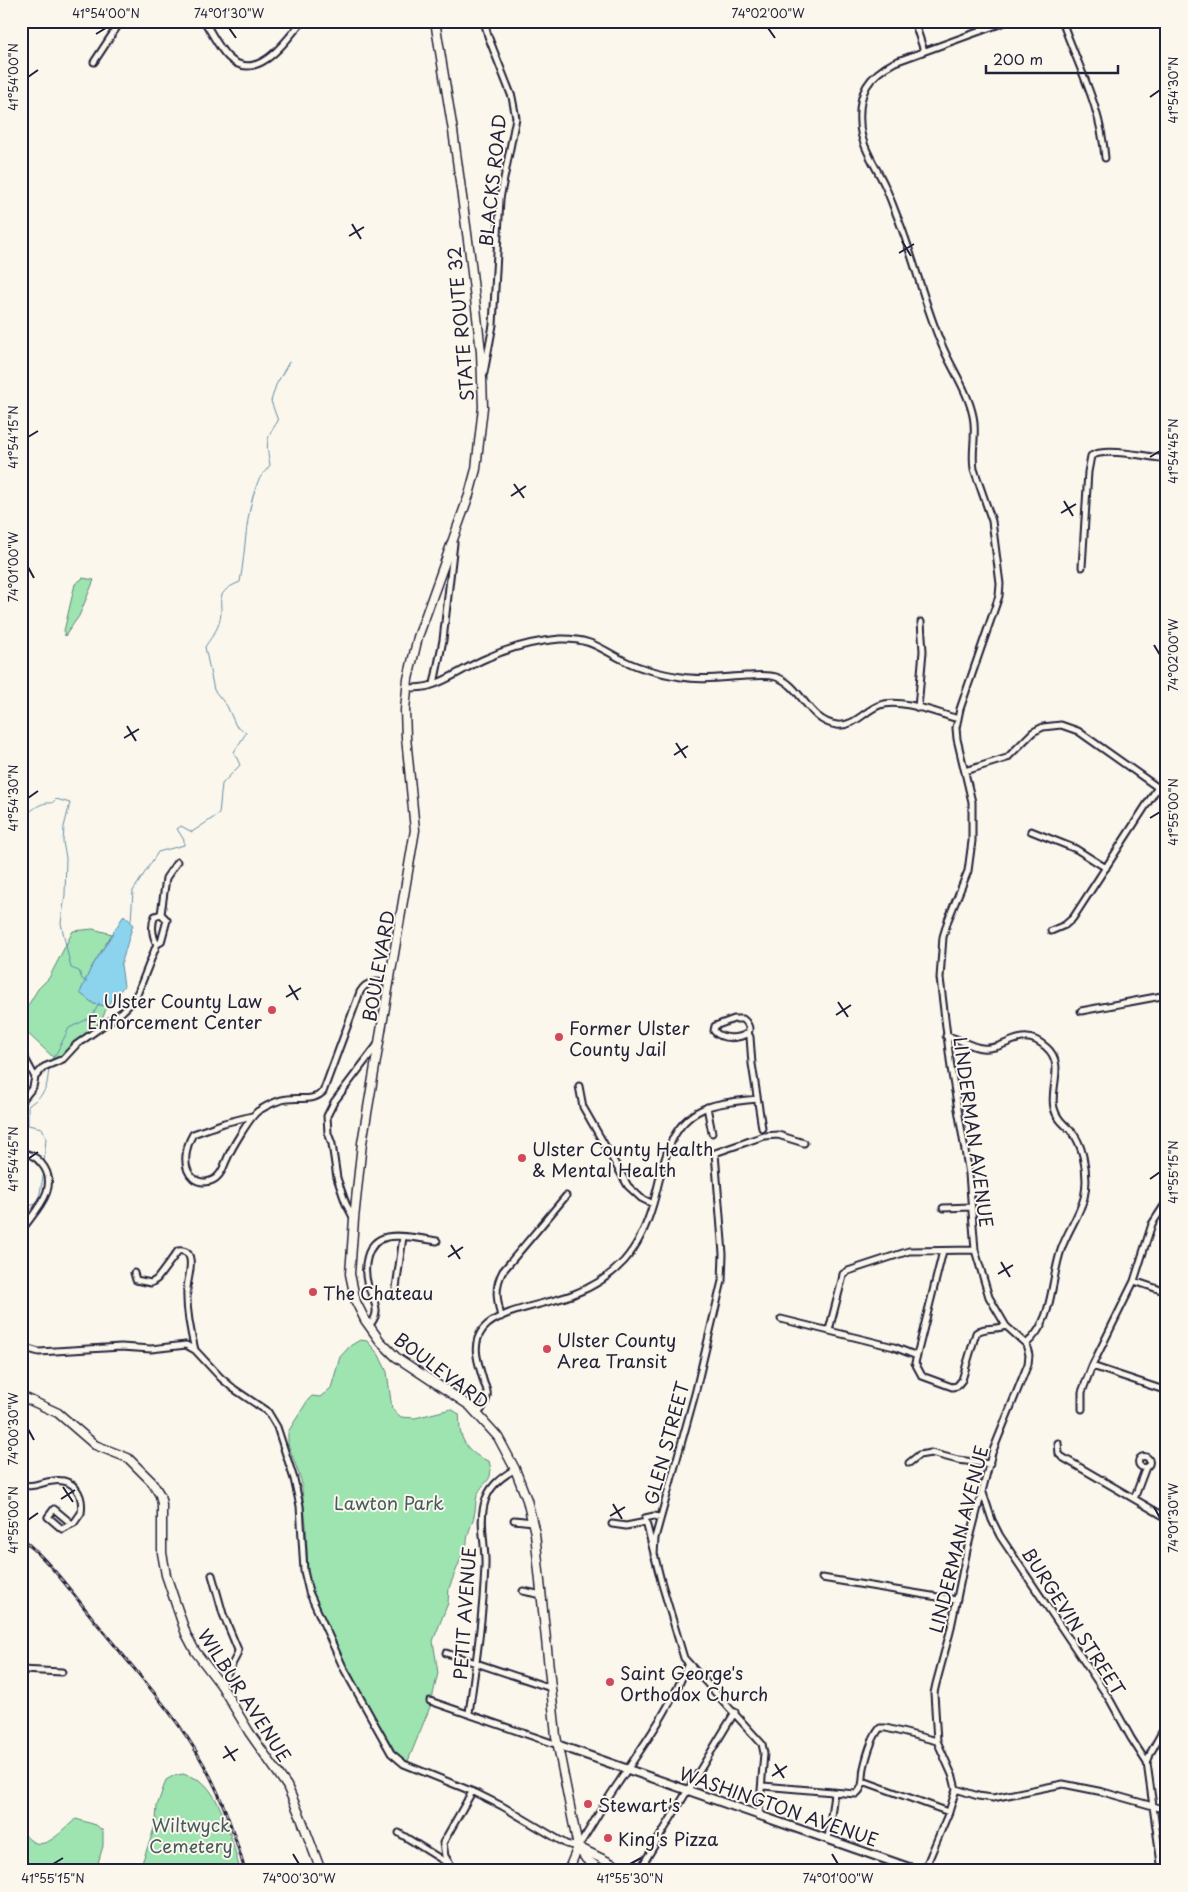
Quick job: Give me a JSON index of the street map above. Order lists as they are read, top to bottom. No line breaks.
{"streets":{"main road":["STATE ROUTE 32","BOULEVARD","WILBUR AVENUE","WASHINGTON AVENUE"],"street":["BLACKS ROAD","LINDERMAN AVENUE","GLEN STREET","PETIT AVENUE","BURGEVIN STREET"]},"crossings":[["BLACKS ROAD","STATE ROUTE 32"],["STATE ROUTE 32","BOULEVARD"],["BOULEVARD","PETIT AVENUE"],["BOULEVARD","WASHINGTON AVENUE"],["LINDERMAN AVENUE","BURGEVIN STREET"]],"parks":["Lawton Park","Wiltwyck Cemetery"],"places":["Ulster County Law Enforcement Center","Former Ulster County Jail","Ulster County Health & Mental Health","The Chateau","Ulster County Area Transit","Saint George's Orthodox Church","Stewart's","King's Pizza"],"scale_bar":"200 m","coordinates":["41°54'00\"N","74°01'30\"W","74°02'00\"W","41°54'30\"N","41°54'15\"N","41°54'45\"N","74°01'00\"W","41°55'00\"N","41°55'15\"N","74°00'30\"W","41°55'30\"N"]}
